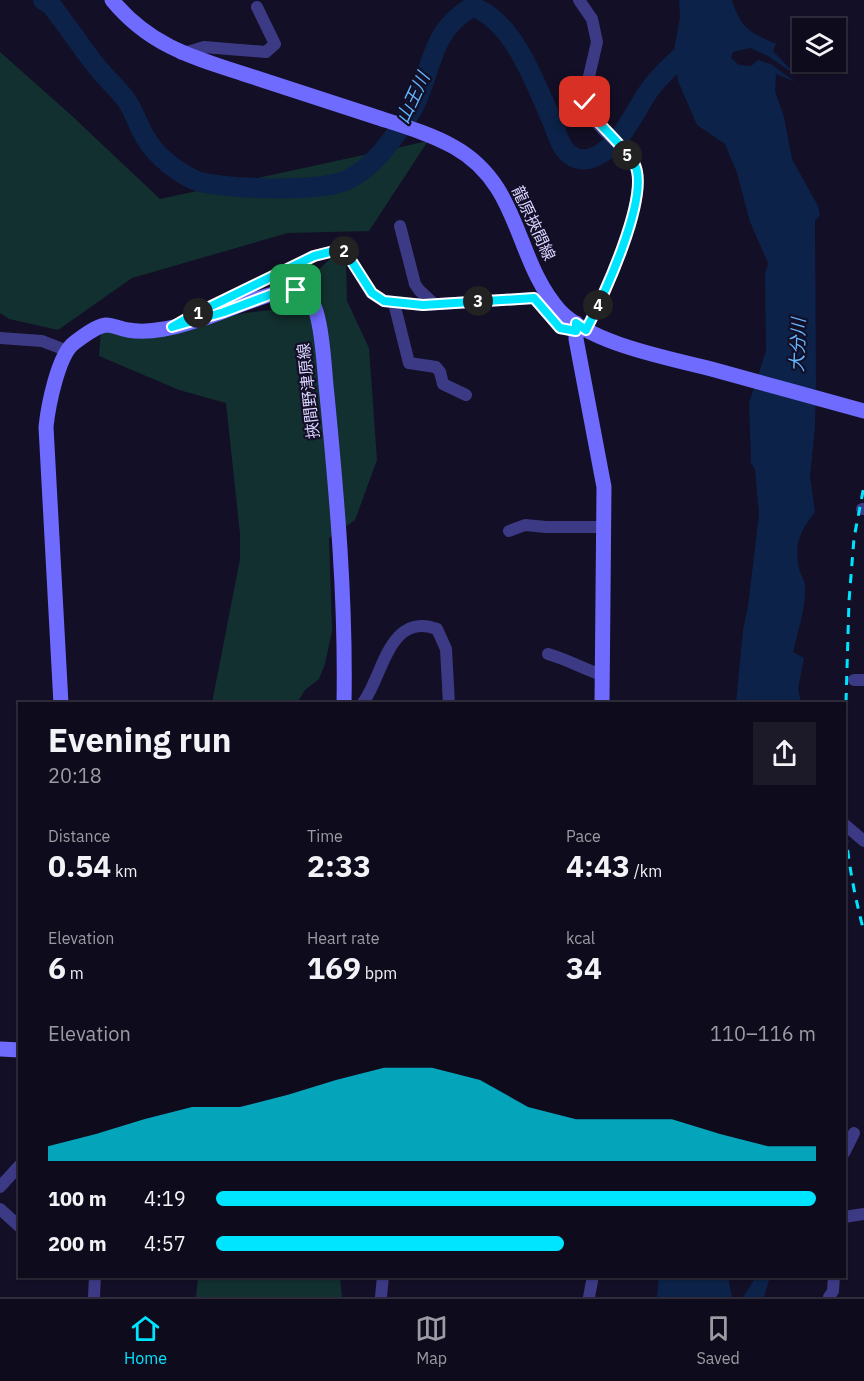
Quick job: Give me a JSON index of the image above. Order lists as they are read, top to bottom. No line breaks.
{"streets":{"main road":["龍原挾間線","挾間野津原線"]},"water":["山王川","大分川"],"page":{"pins":["5","2","3","4","1"],"heading":["Evening run","20:18"],"stats":[["Distance","0.54 km"],["Time","2:33"],["Pace","4:43 /km"],["Elevation","6 m"],["Heart rate","169 bpm"],["kcal","34"]],"chart":["Elevation","110–116 m"],"list":[{"name":"100 m","note":"4:19"},{"name":"200 m","note":"4:57"}],"tabs":["Home","Map","Saved"]}}
